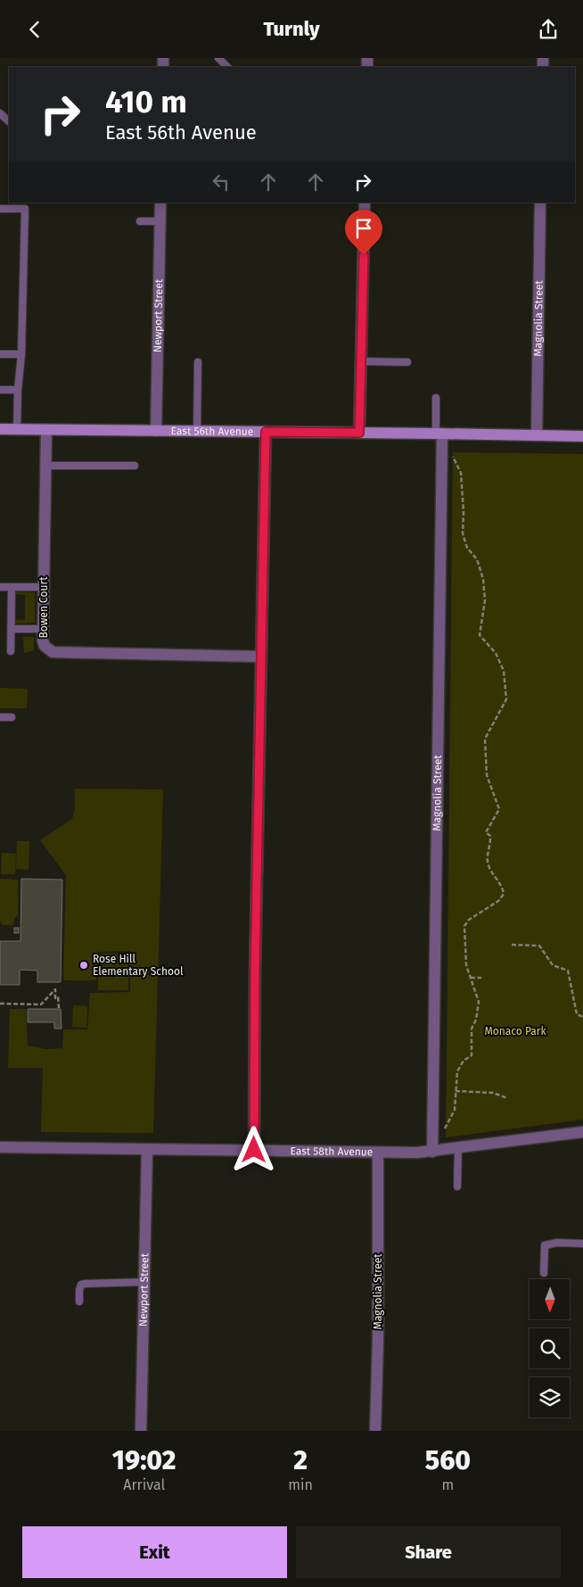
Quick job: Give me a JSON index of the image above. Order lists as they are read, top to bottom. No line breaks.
{"streets":{"main road":["East 56th Avenue"],"street":["Newport Street","Magnolia Street","Bowen Court","East 58th Avenue"]},"crossings":[["Newport Street","East 56th Avenue"],["Newport Street","East 58th Avenue"],["Magnolia Street","East 56th Avenue"],["Magnolia Street","East 58th Avenue"],["East 56th Avenue","Bowen Court"]],"parks":["Monaco Park"],"places":["Rose Hill Elementary School"],"north":"bottom","page":{"header":"Turnly","turn":["410 m","East 56th Avenue"],"eta":["19:02","Arrival","2","min","560","m"],"buttons":["Exit","Share"]}}
